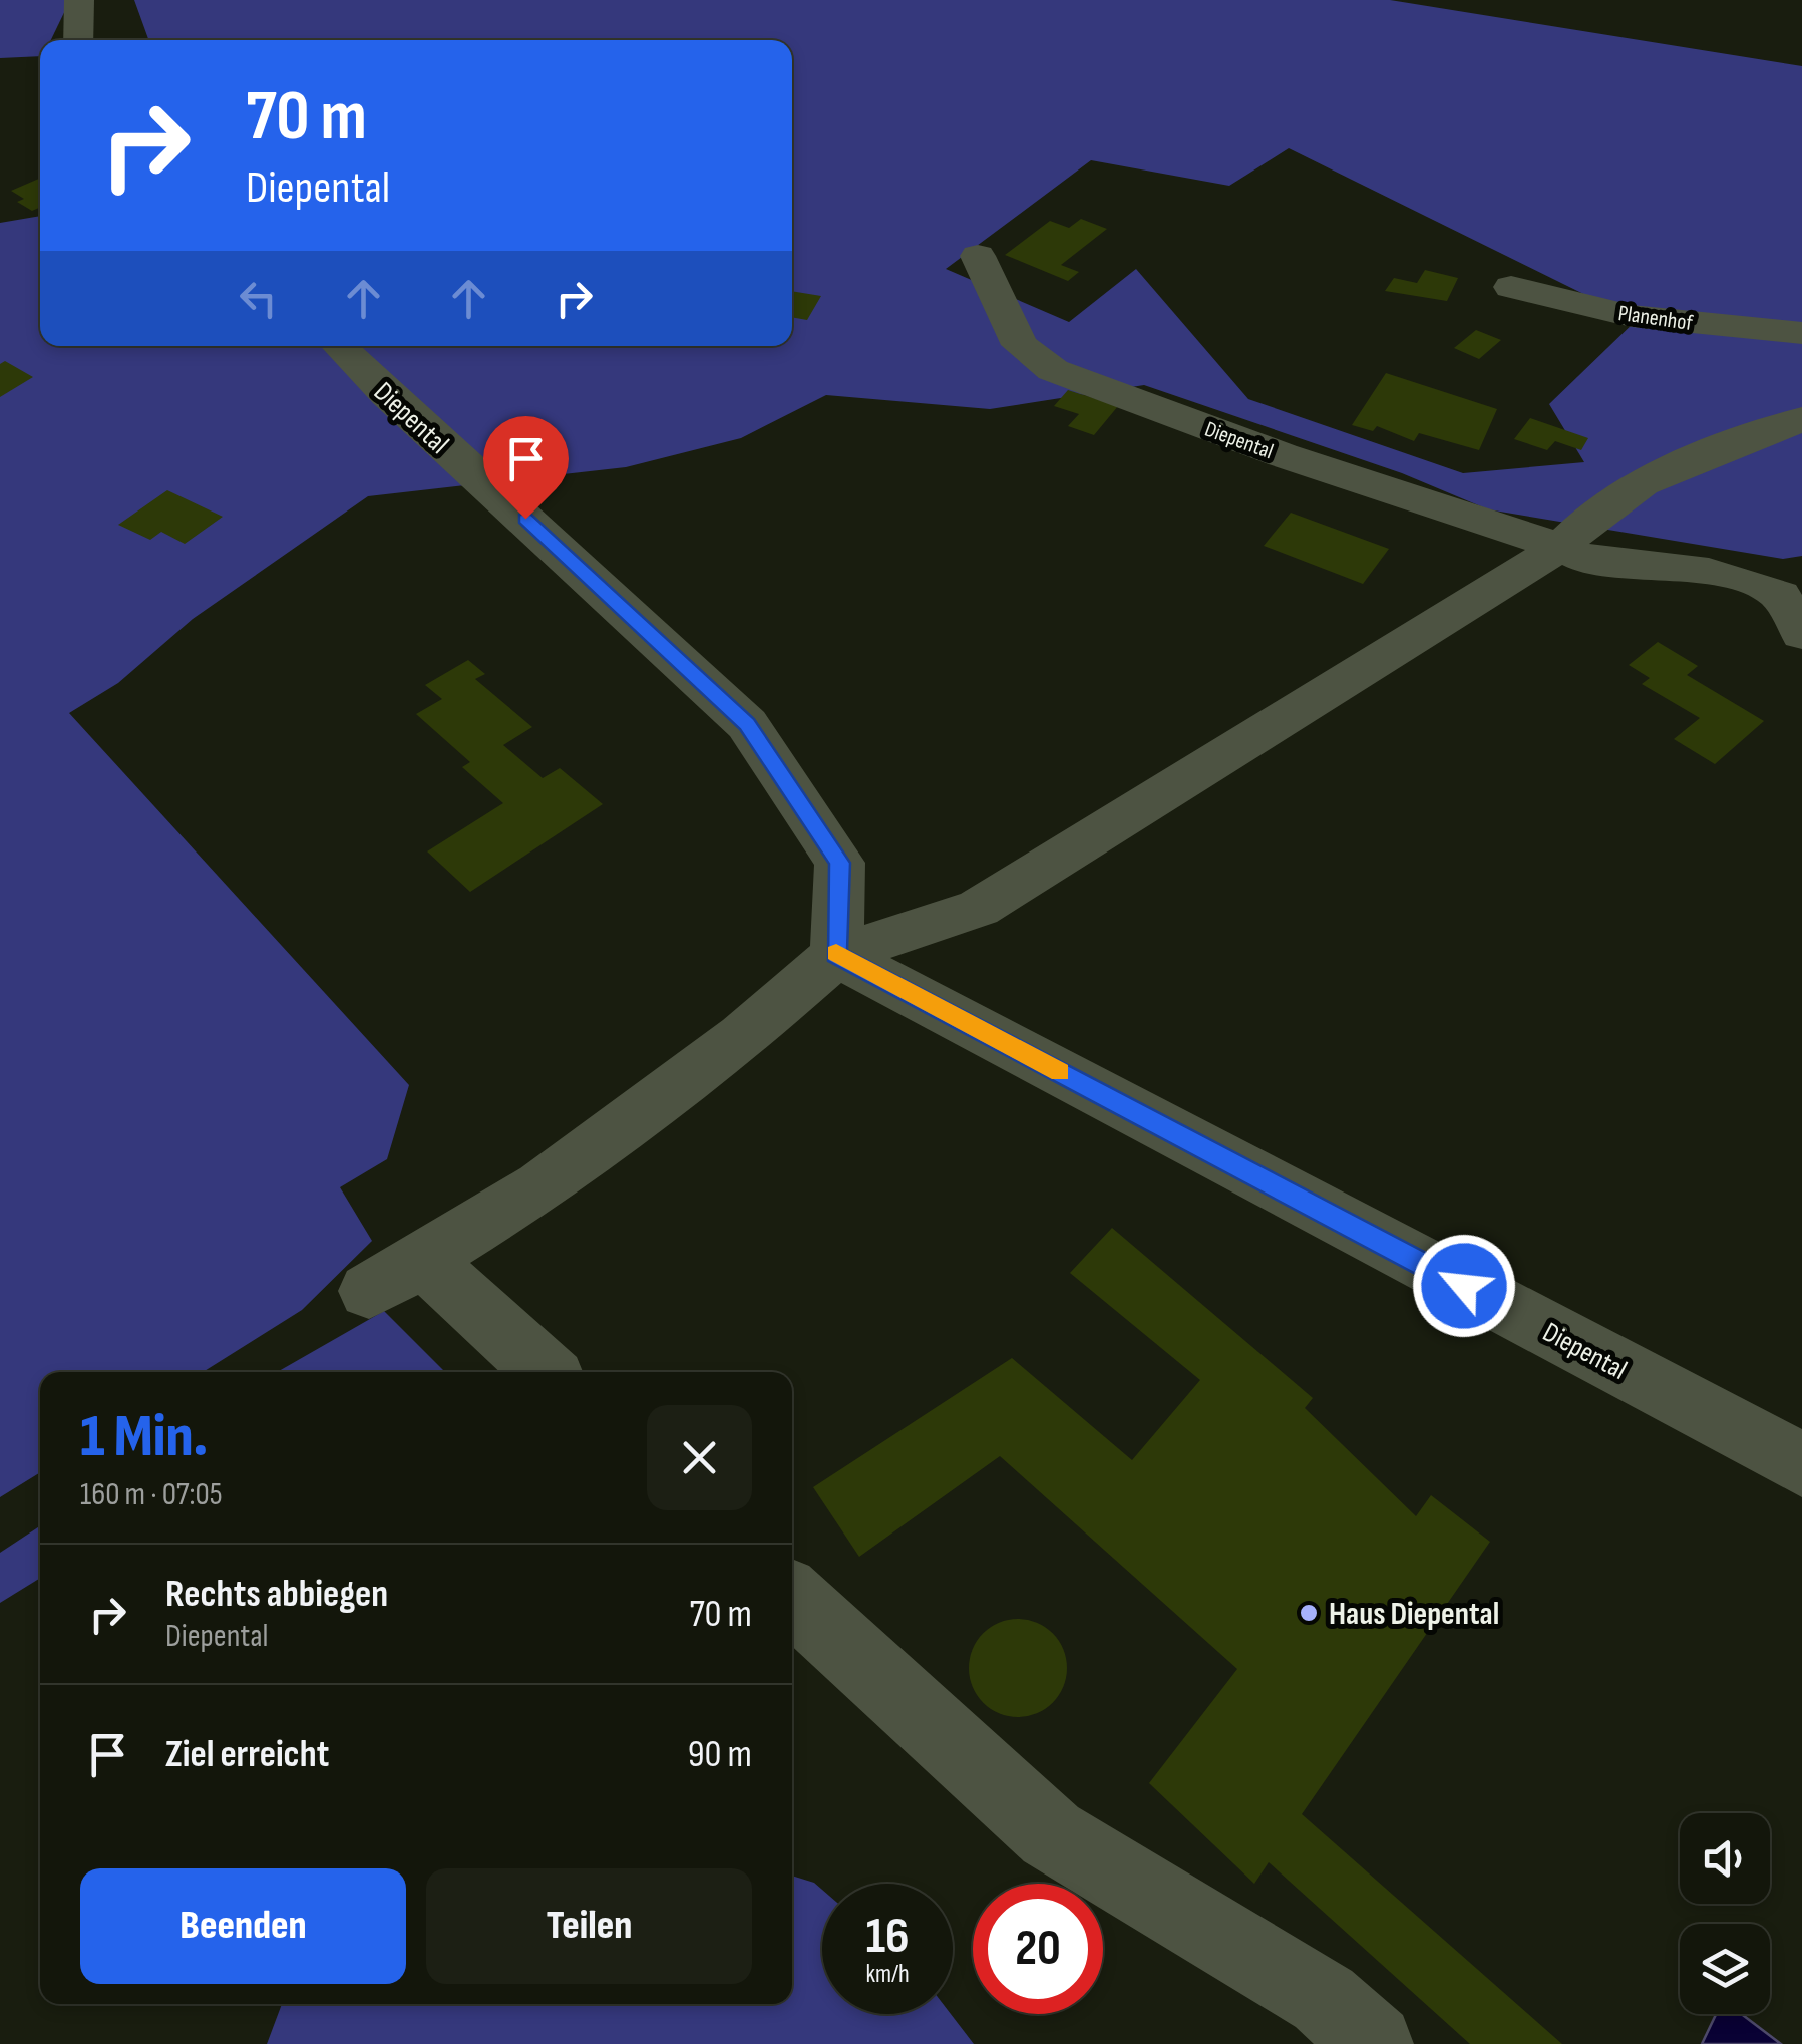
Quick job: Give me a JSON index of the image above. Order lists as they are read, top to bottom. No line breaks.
{"streets":{"street":["Planenhof","Diepental"]},"places":["Haus Diepental"],"page":{"turn":["70 m","Diepental"],"heading":["1 Min.","160 m · 07:05"],"list":[{"name":"Rechts abbiegen","note":"Diepental","value":"70 m"},{"name":"Ziel erreicht","value":"90 m"}],"buttons":["Beenden","Teilen"],"speed":"16 km/h","limit":"20"}}
